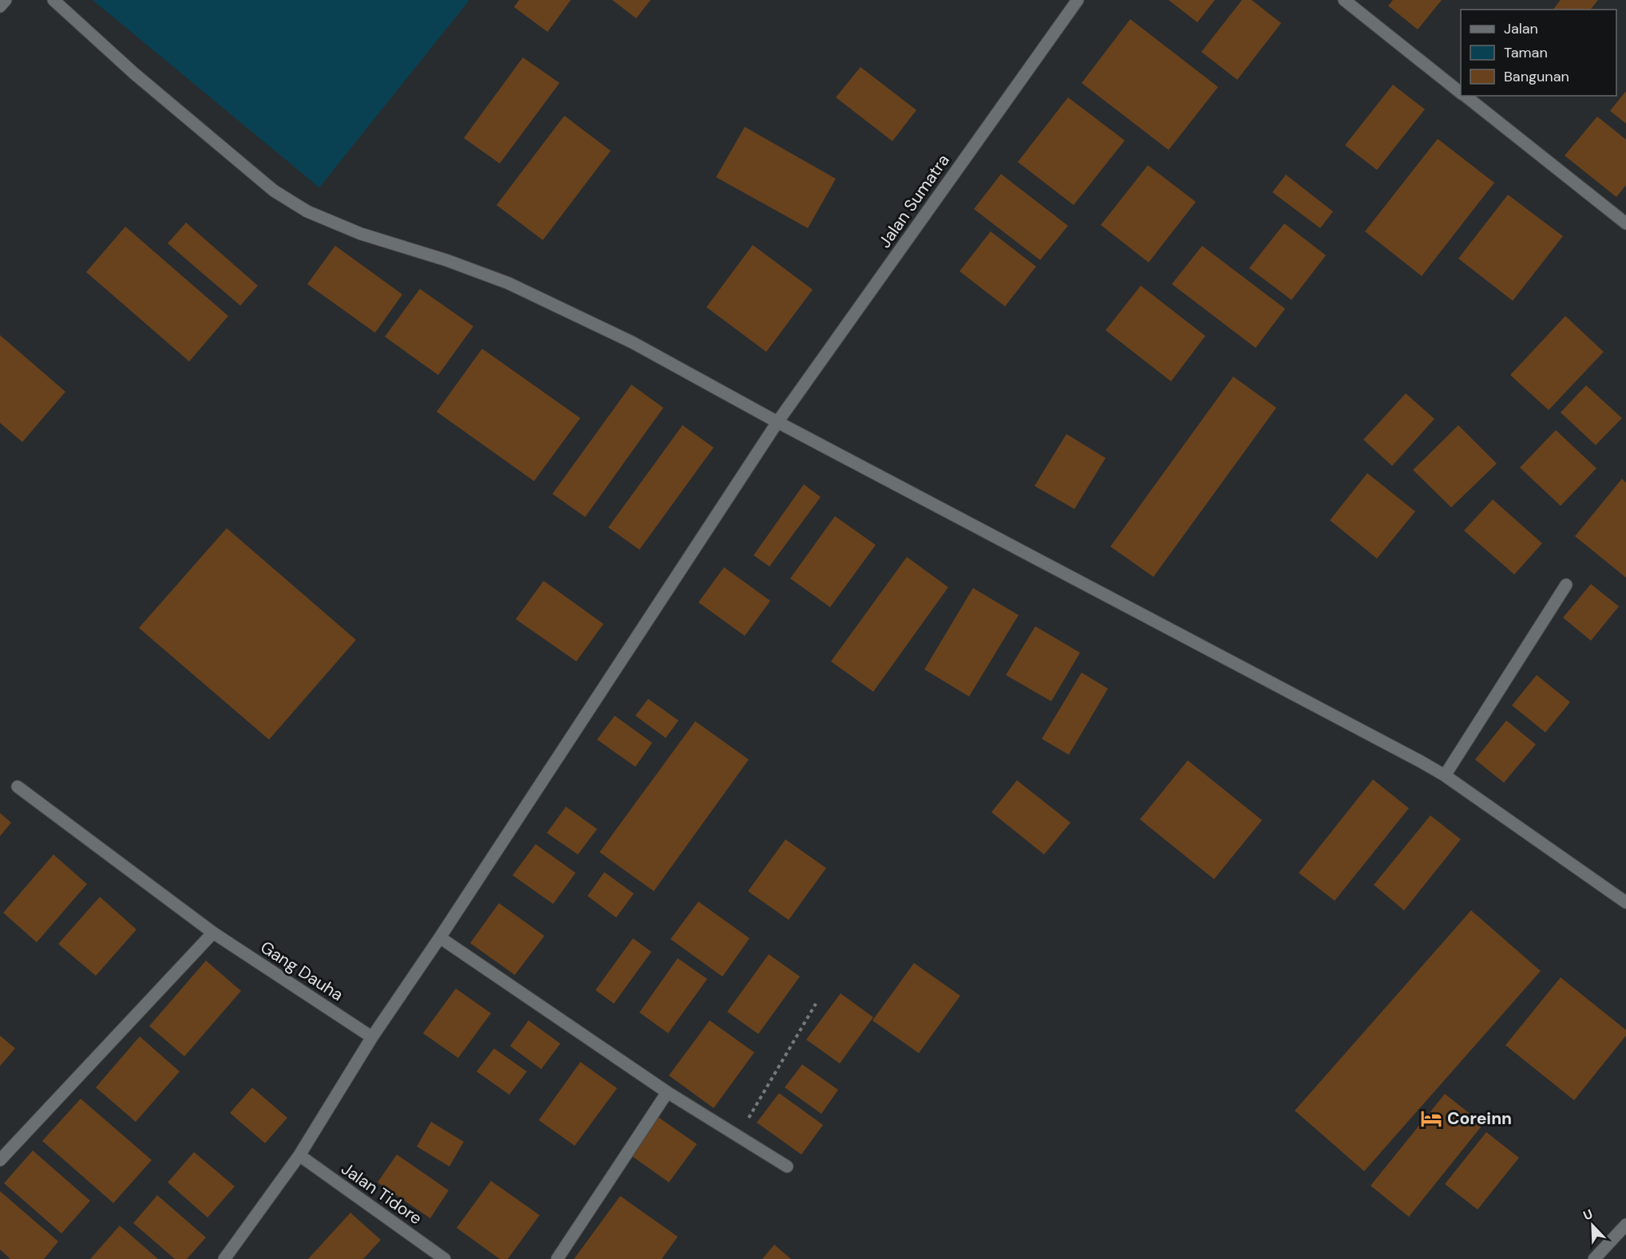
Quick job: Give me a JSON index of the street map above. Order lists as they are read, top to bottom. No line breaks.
{"streets":{"street":["Jalan Sumatra","Gang Dauha","Jalan Tidore"]},"crossings":[["Jalan Sumatra","Gang Dauha"],["Jalan Sumatra","Jalan Tidore"]],"places":{"hotel":["Coreinn"]},"legend":["Jalan","Taman","Bangunan"],"north":"top left"}
